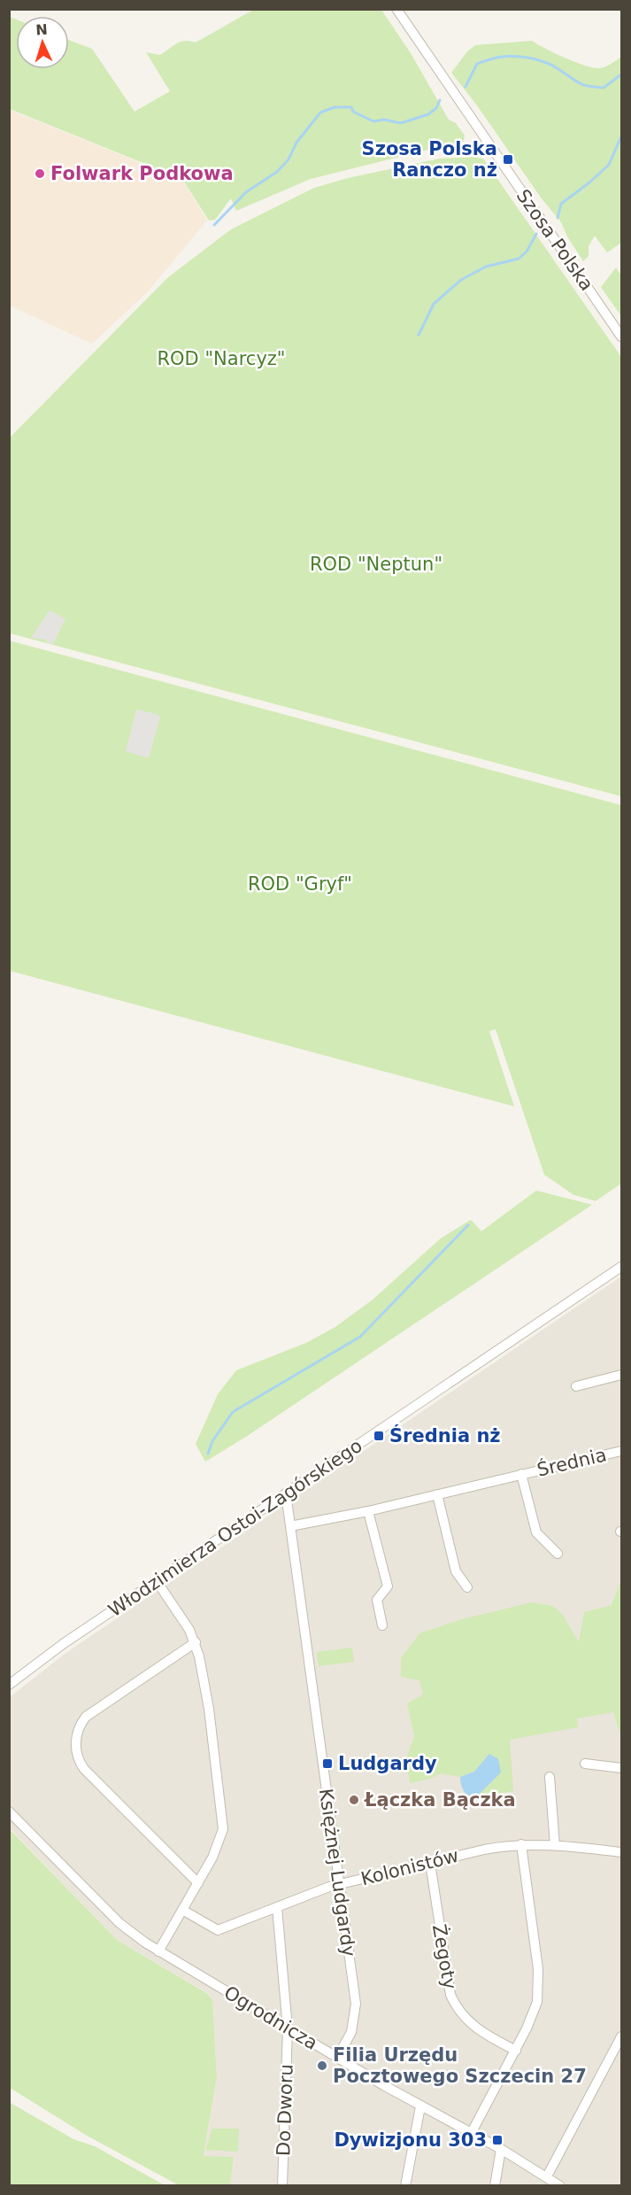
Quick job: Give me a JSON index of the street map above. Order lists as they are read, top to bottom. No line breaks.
{"streets":{"street":["Szosa Polska","Średnia","Włodzimierza Ostoi-Zagórskiego","Kolonistów","Księżnej Ludgardy","Żegoty","Ogrodnicza","Do Dworu"]},"crossings":[["Średnia","Księżnej Ludgardy"],["Włodzimierza Ostoi-Zagórskiego","Księżnej Ludgardy"],["Kolonistów","Księżnej Ludgardy"],["Kolonistów","Żegoty"],["Kolonistów","Do Dworu"],["Księżnej Ludgardy","Ogrodnicza"],["Ogrodnicza","Do Dworu"]],"parks":["ROD \"Narcyz\"","ROD \"Neptun\"","ROD \"Gryf\""],"places":{"transit":["Szosa Polska Ranczo nż","Średnia nż","Ludgardy","Dywizjonu 303"],"other":["Folwark Podkowa","Łączka Bączka","Filia Urzędu Pocztowego Szczecin 27"]},"north":"top"}
